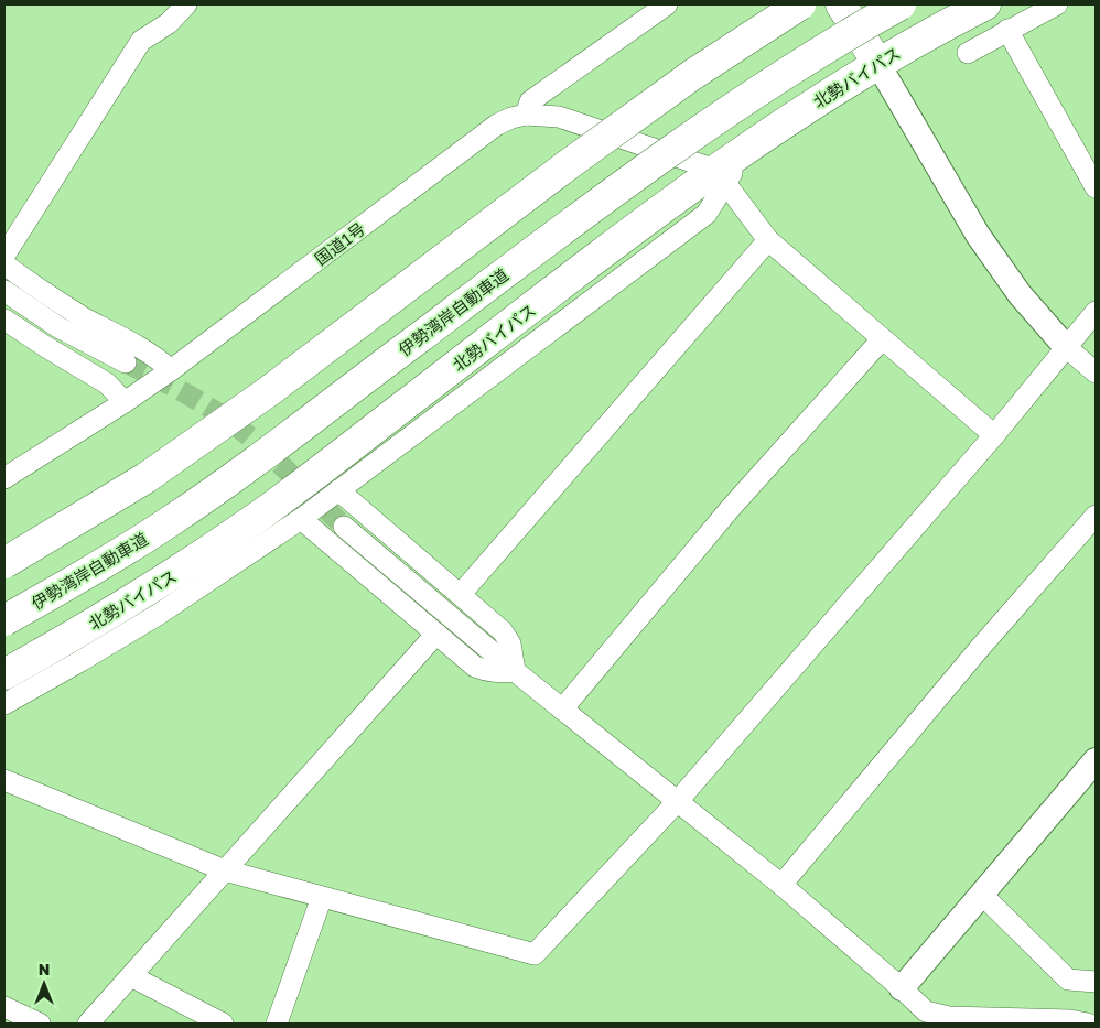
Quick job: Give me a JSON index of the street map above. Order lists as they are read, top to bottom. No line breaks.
{"streets":{"main road":["北勢バイパス","伊勢湾岸自動車道"],"street":["国道1号"]},"north":"top"}
